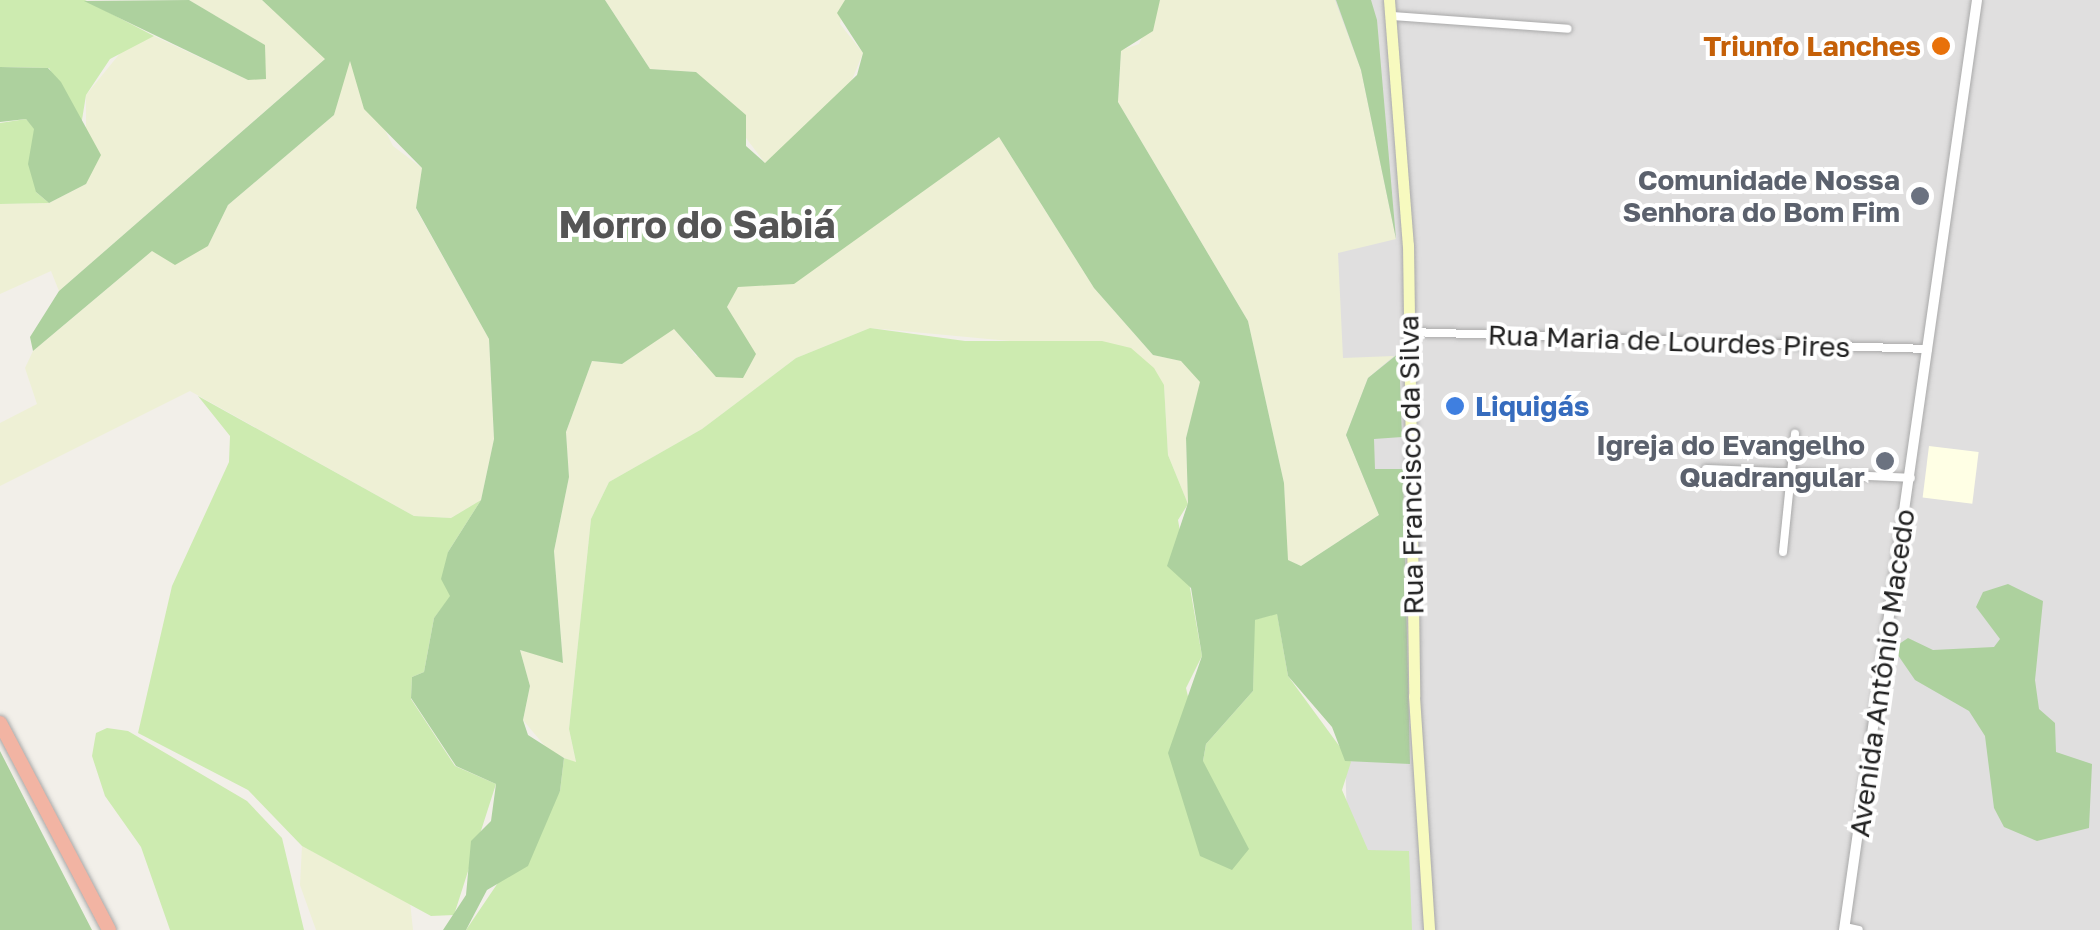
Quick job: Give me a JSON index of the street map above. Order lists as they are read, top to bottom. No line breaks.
{"streets":{"main road":["Rua Francisco da Silva"],"street":["Rua Maria de Lourdes Pires","Avenida Antônio Macedo"]},"crossings":[["Rua Maria de Lourdes Pires","Rua Francisco da Silva"],["Rua Maria de Lourdes Pires","Avenida Antônio Macedo"]],"districts":["Morro do Sabiá"],"places":["Triunfo Lanches","Comunidade Nossa Senhora do Bom Fim","Liquigás","Igreja do Evangelho Quadrangular"]}
